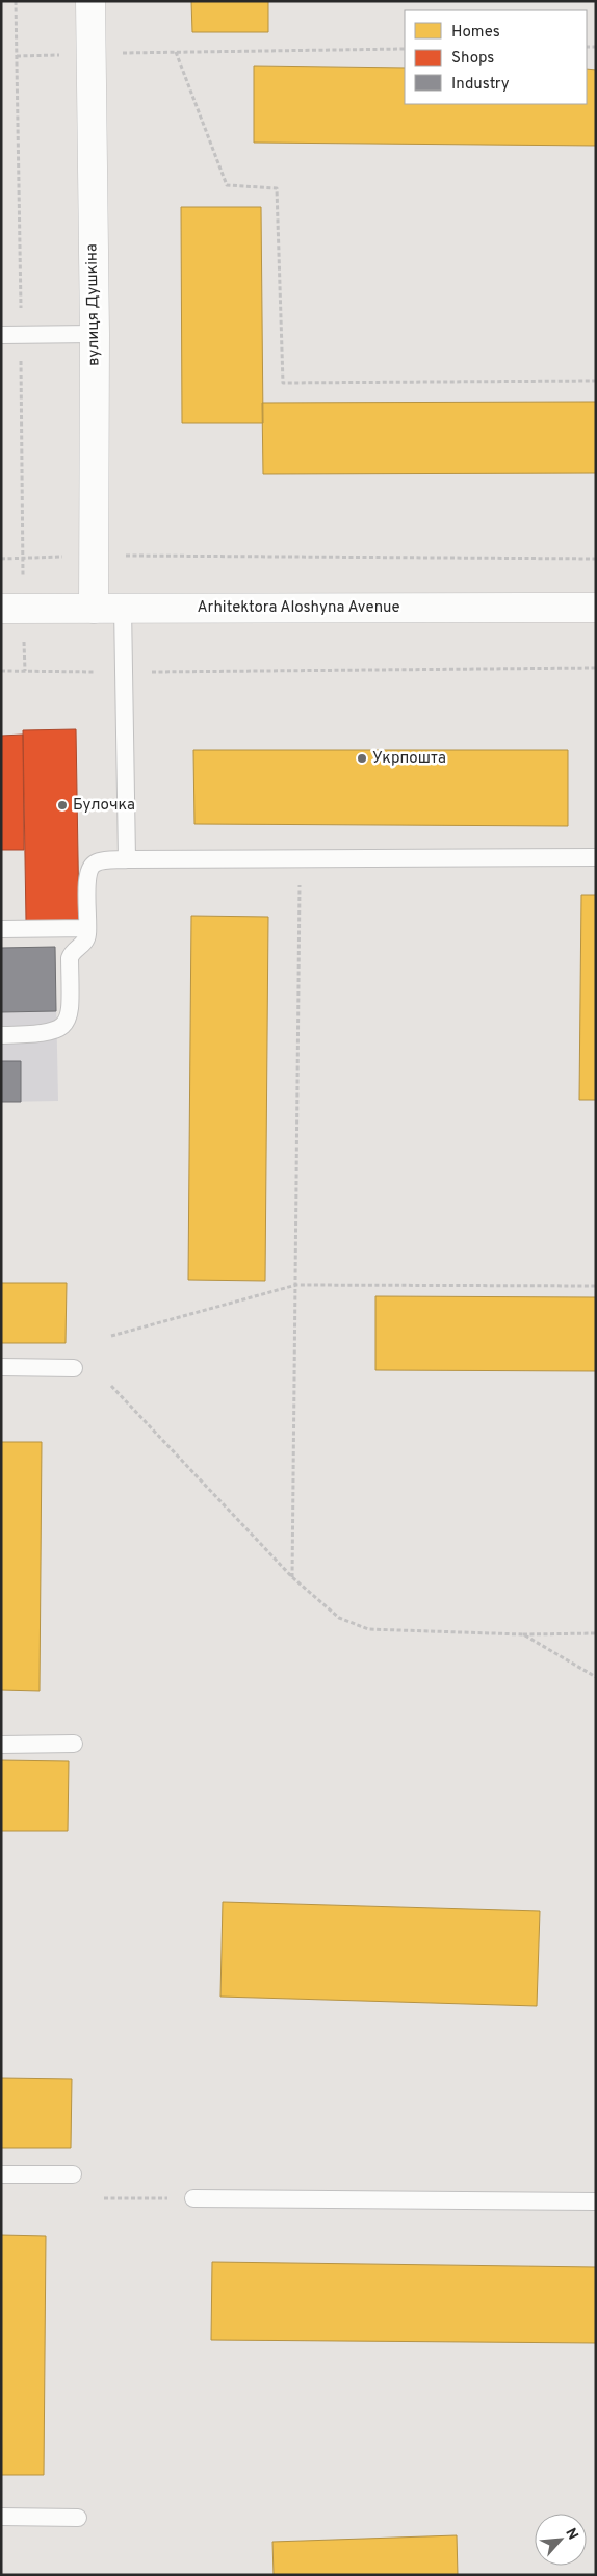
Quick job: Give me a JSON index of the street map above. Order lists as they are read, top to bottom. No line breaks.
{"streets":{"street":["вулиця Душкіна","Arhitektora Aloshyna Avenue"]},"crossings":[["вулиця Душкіна","Arhitektora Aloshyna Avenue"]],"places":["Укрпошта","Булочка"],"legend":["Homes","Shops","Industry"],"north":"top right"}
